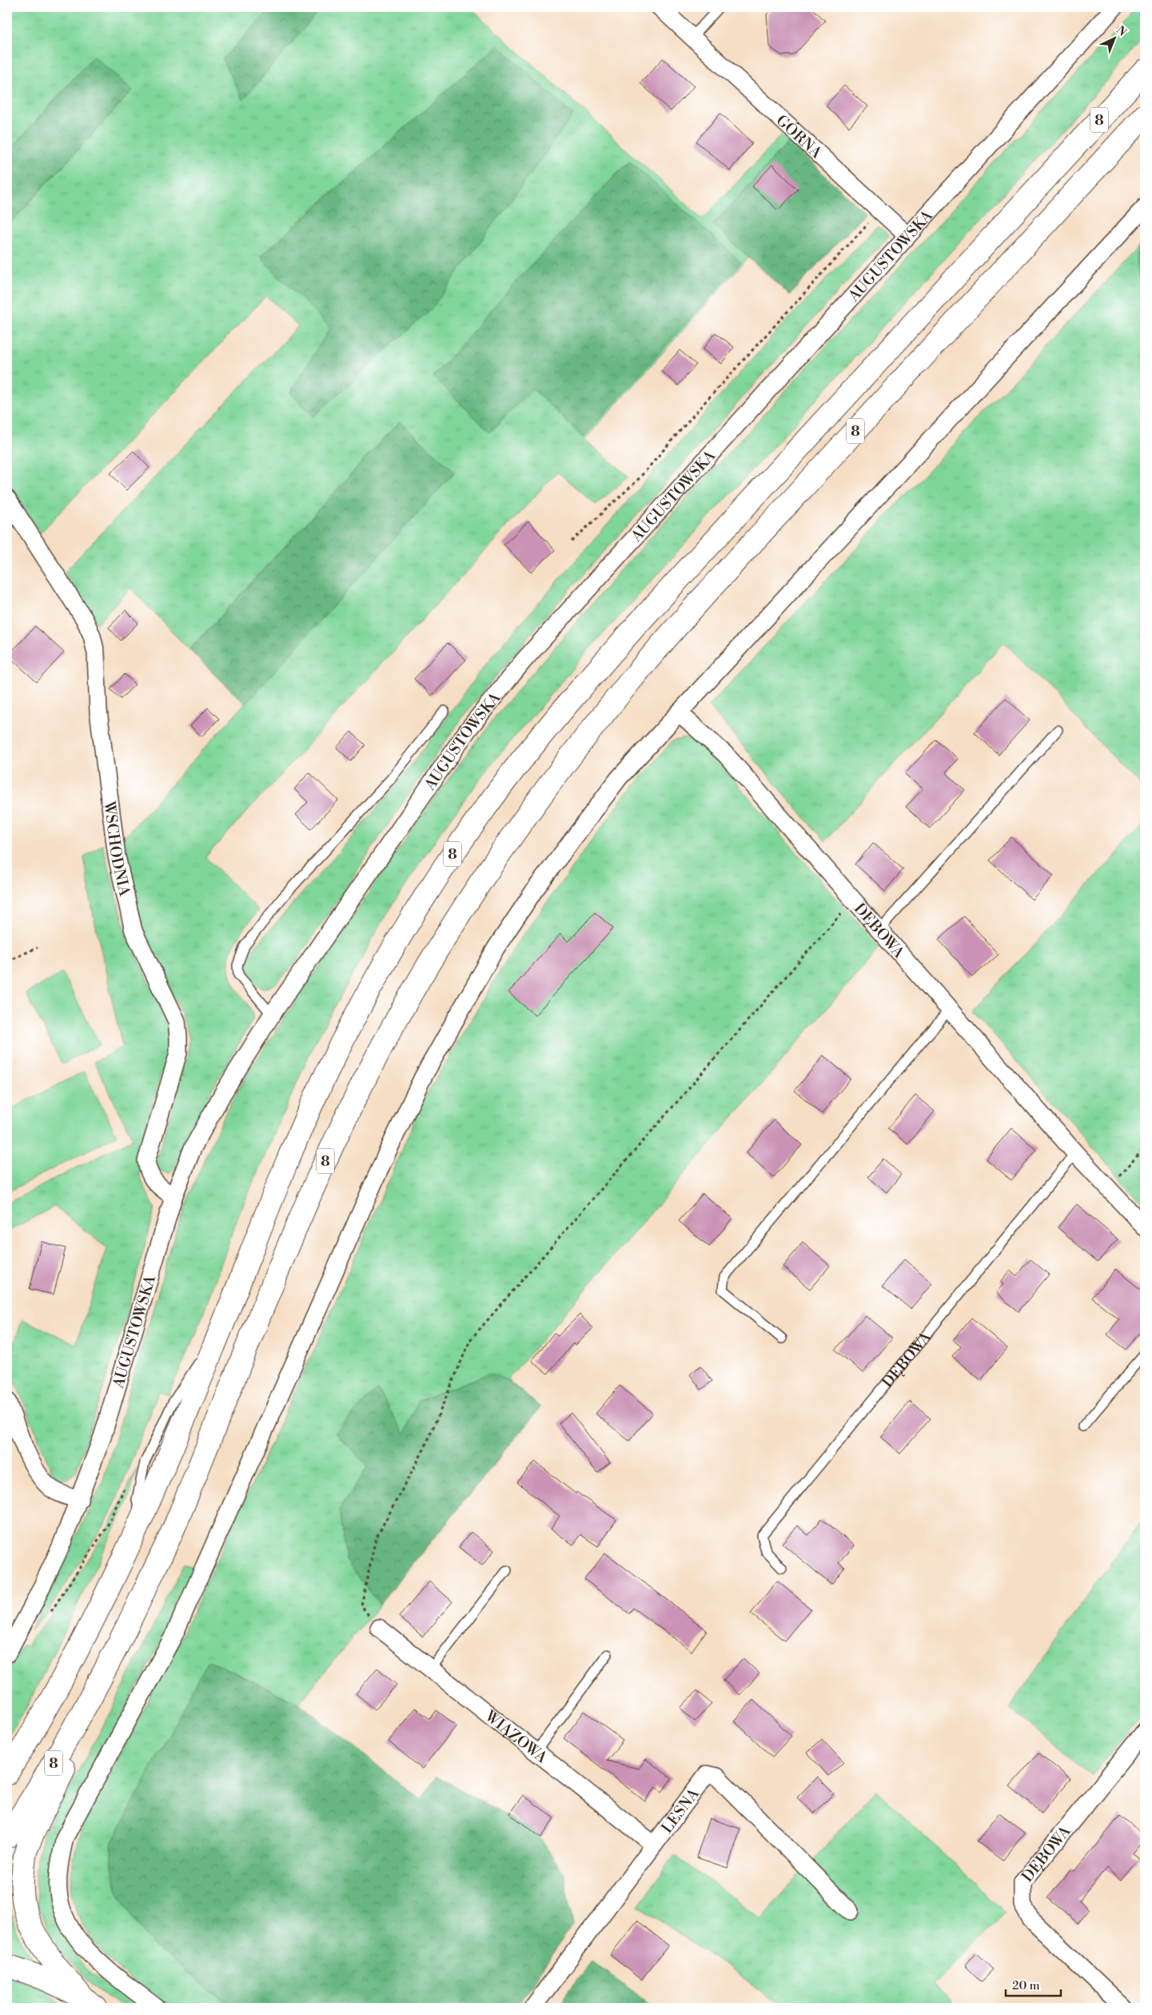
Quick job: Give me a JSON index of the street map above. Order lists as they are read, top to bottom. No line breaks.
{"streets":{"highway":["8"],"street":["GÓRNA","AUGUSTOWSKA","WSCHODNIA","DĘBOWA","WIĄZOWA","LEŚNA"]},"crossings":[["GÓRNA","AUGUSTOWSKA"],["AUGUSTOWSKA","WSCHODNIA"],["WIĄZOWA","LEŚNA"]],"scale_bar":"20 m","north":"top right"}
